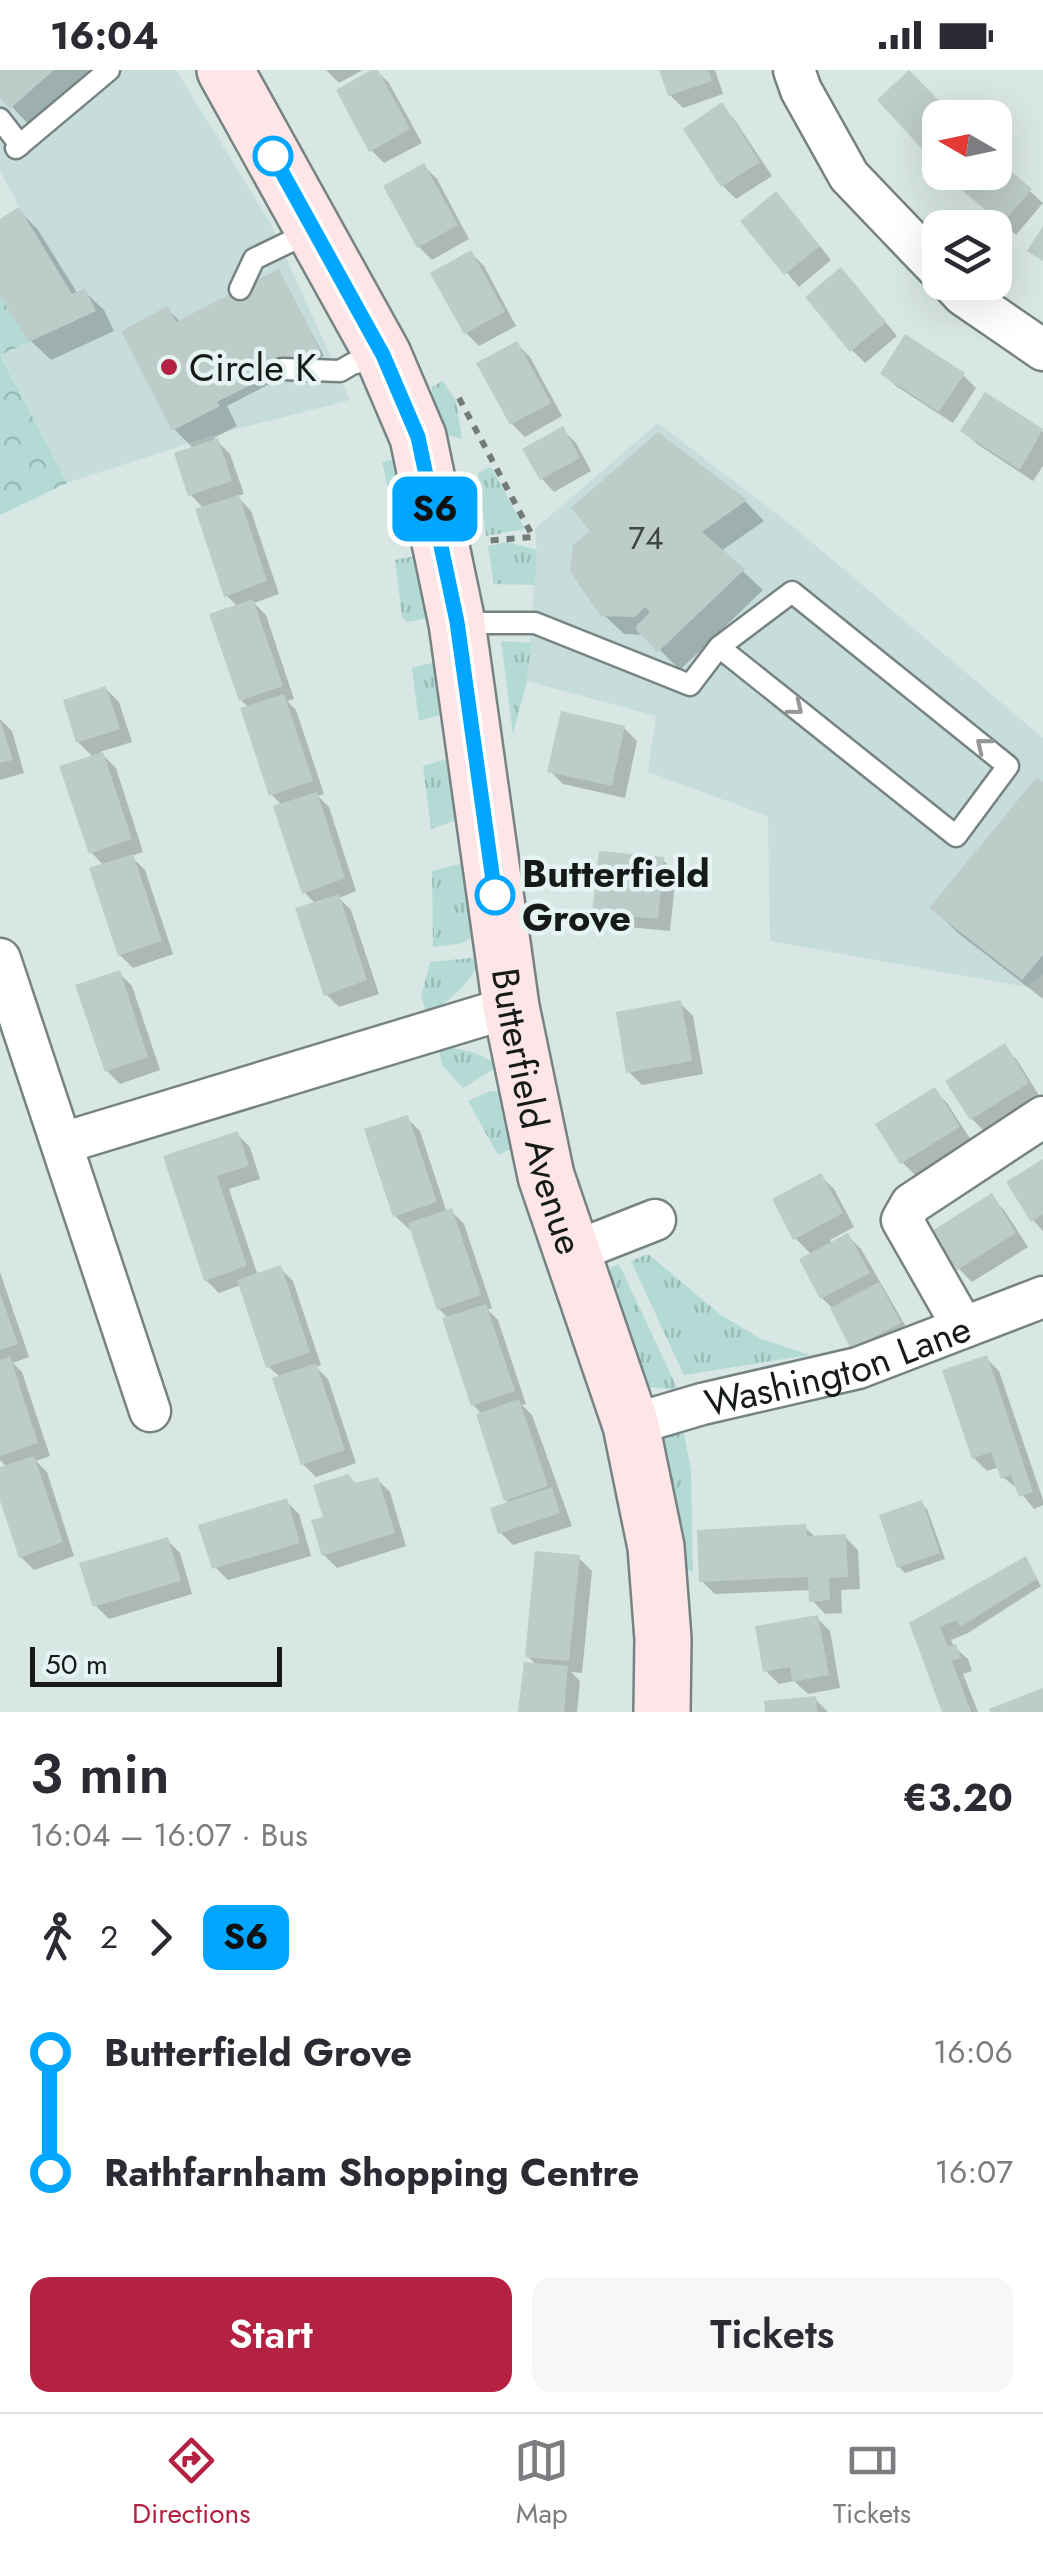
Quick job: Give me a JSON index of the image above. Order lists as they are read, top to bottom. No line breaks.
{"streets":{"main road":["Butterfield Avenue"],"street":["Washington Lane"]},"crossings":[["Butterfield Avenue","Washington Lane"]],"places":["Circle K","Butterfield Grove"],"lines":["bus line S6"],"house_numbers":["74"],"scale_bar":"50 m","north":"left","page":{"status":"16:04","on_map":"S6","scale":"50 m","heading":["3 min","16:04 – 16:07 · Bus","€3.20"],"legs":["2","S6"],"list":[{"name":"Butterfield Grove","value":"16:06"},{"name":"Rathfarnham Shopping Centre","value":"16:07"}],"buttons":["Start","Tickets"],"tabs":["Directions","Map","Tickets"]}}
